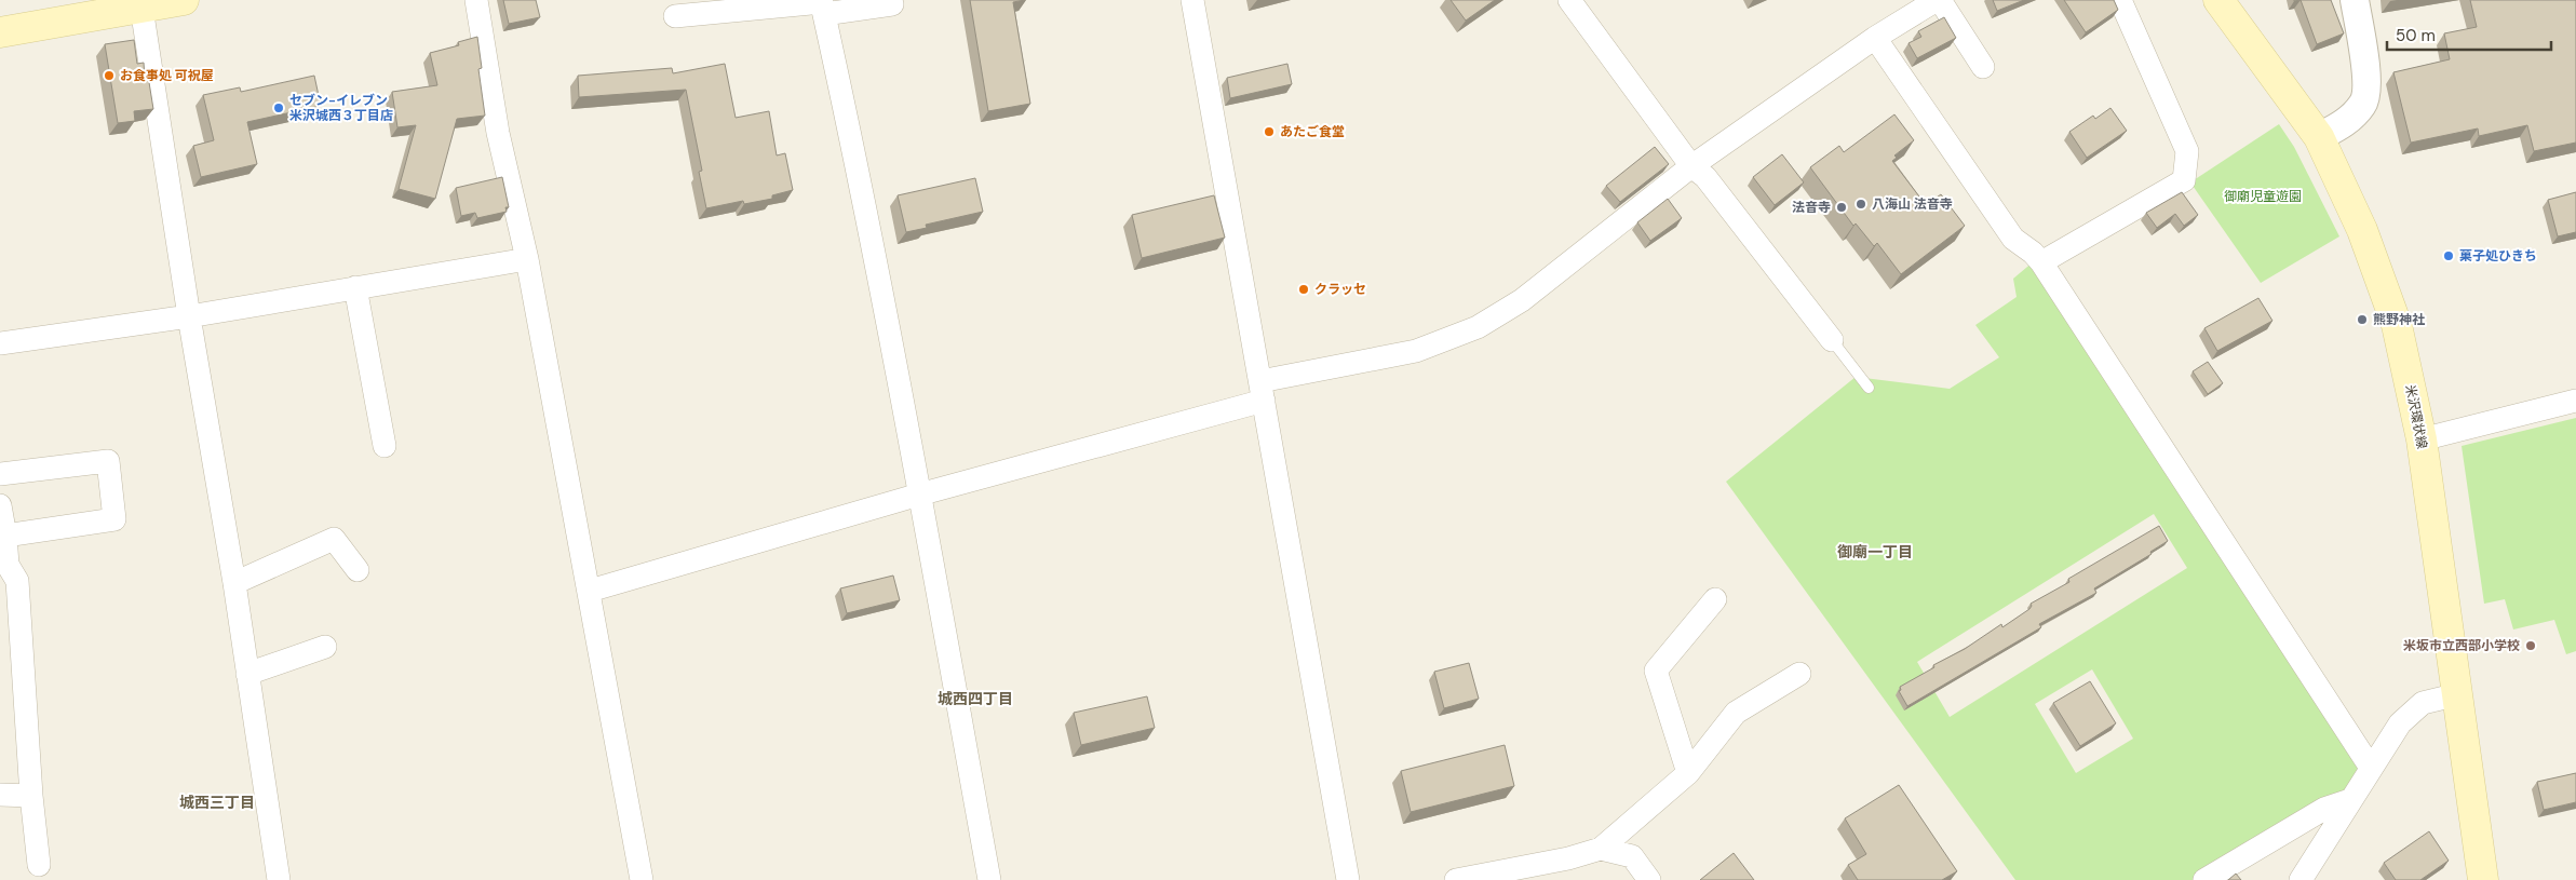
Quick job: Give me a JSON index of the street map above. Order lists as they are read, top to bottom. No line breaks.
{"streets":{"main road":["米沢環状線"]},"districts":["御廟一丁目","城西四丁目","城西三丁目"],"parks":["御廟児童遊園"],"places":["お食事処 可祝屋","セブン-イレブン 米沢城西３丁目店","あたご食堂","八海山 法音寺","法音寺","菓子処ひきち","クラッセ","熊野神社","米坂市立西部小学校"],"scale_bar":"50 m"}
